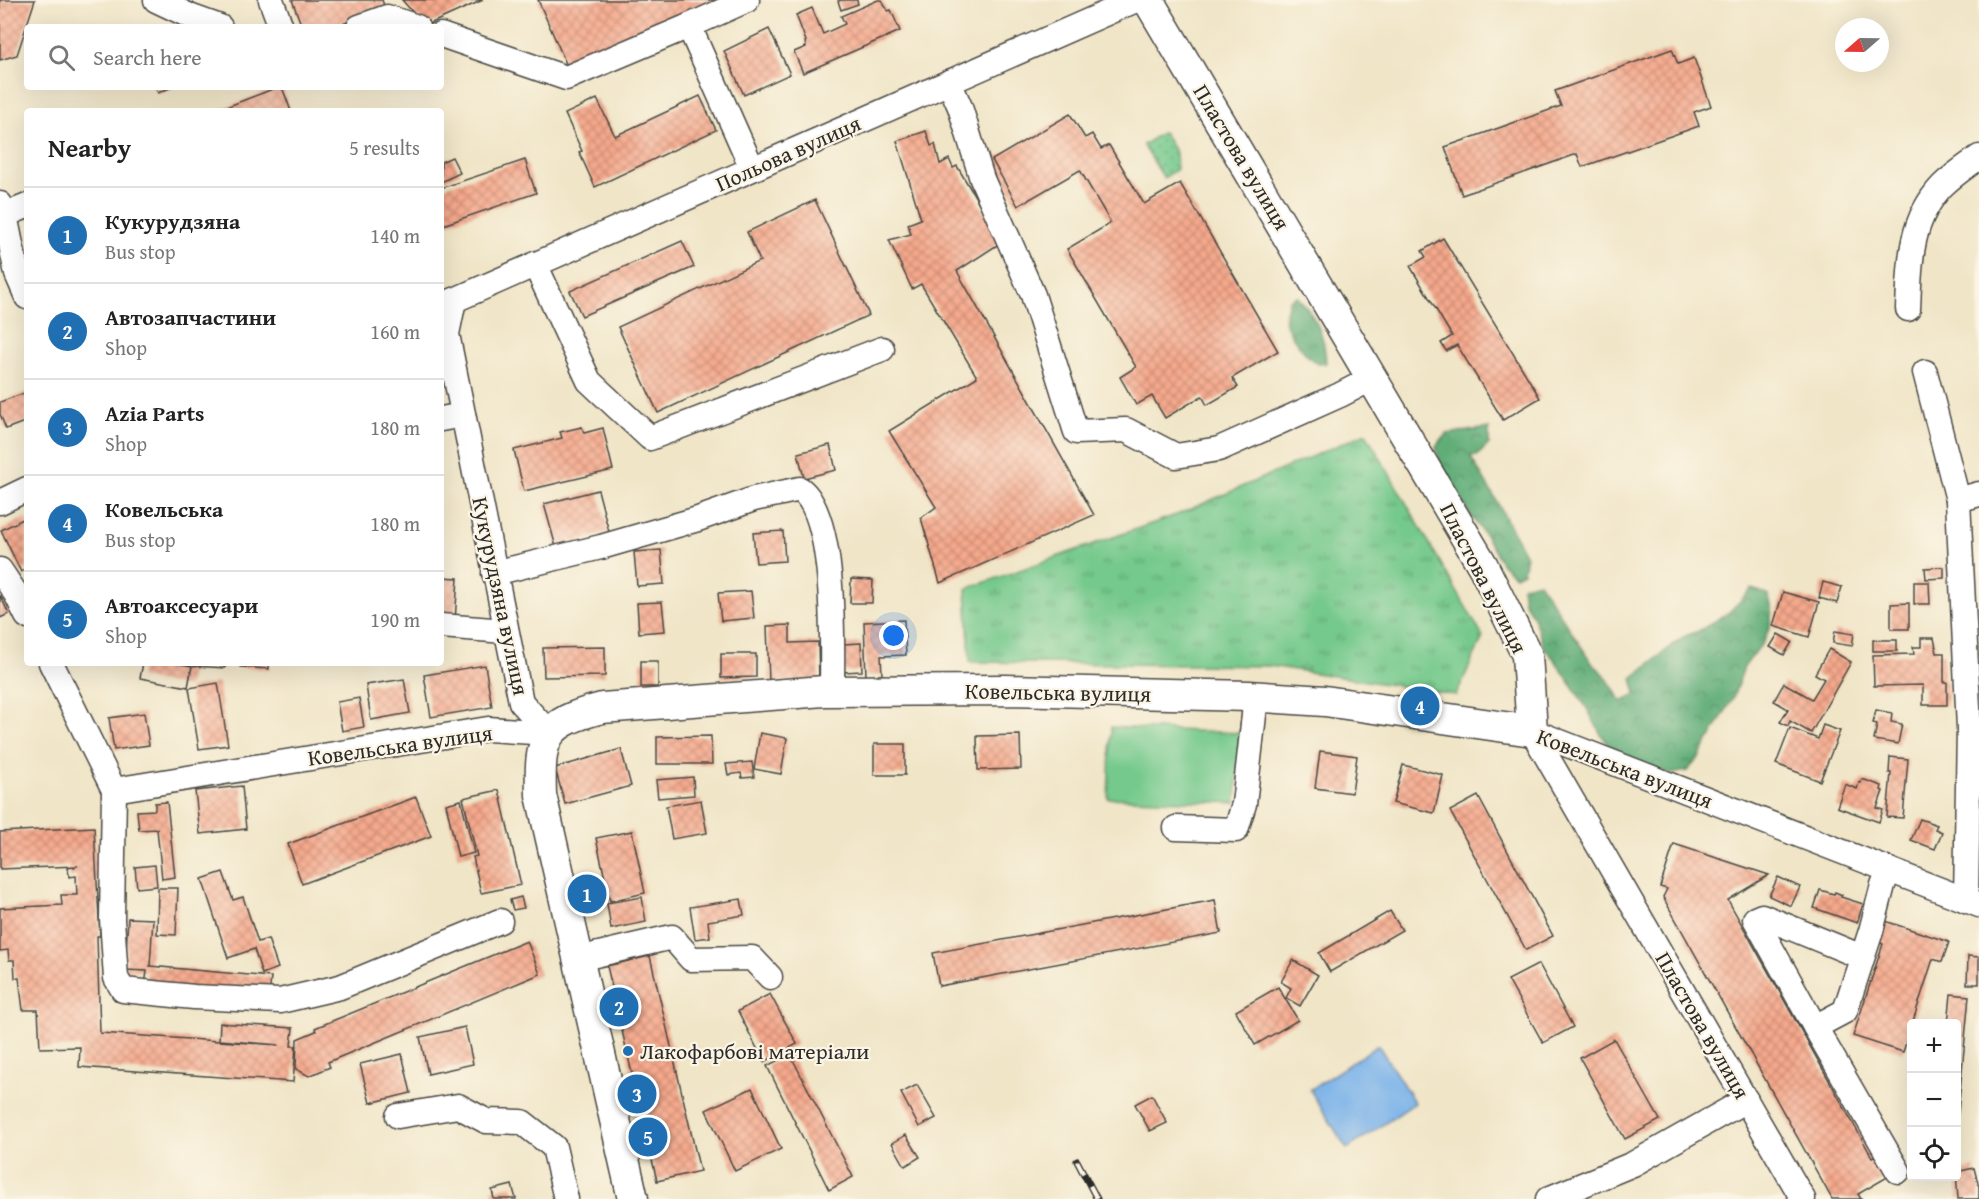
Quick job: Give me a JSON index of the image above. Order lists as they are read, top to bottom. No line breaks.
{"streets":{"main road":["Пластова вулиця","Ковельська вулиця"],"street":["Польова вулиця","Кукурудзяна вулиця"]},"crossings":[["Польова вулиця","Кукурудзяна вулиця"],["Пластова вулиця","Ковельська вулиця"],["Кукурудзяна вулиця","Ковельська вулиця"]],"places":["Лакофарбові матеріали"],"north":"left","page":{"search":"Search here","heading":["Nearby","5 results"],"list":[{"mark":"1","name":"Кукурудзяна","note":"Bus stop","value":"140 m"},{"mark":"2","name":"Автозапчастини","note":"Shop","value":"160 m"},{"mark":"3","name":"Azia Parts","note":"Shop","value":"180 m"},{"mark":"4","name":"Ковельська","note":"Bus stop","value":"180 m"},{"mark":"5","name":"Автоаксесуари","note":"Shop","value":"190 m"}],"pins":["4","1","2","3","5"],"map_buttons":["+","−"]}}
